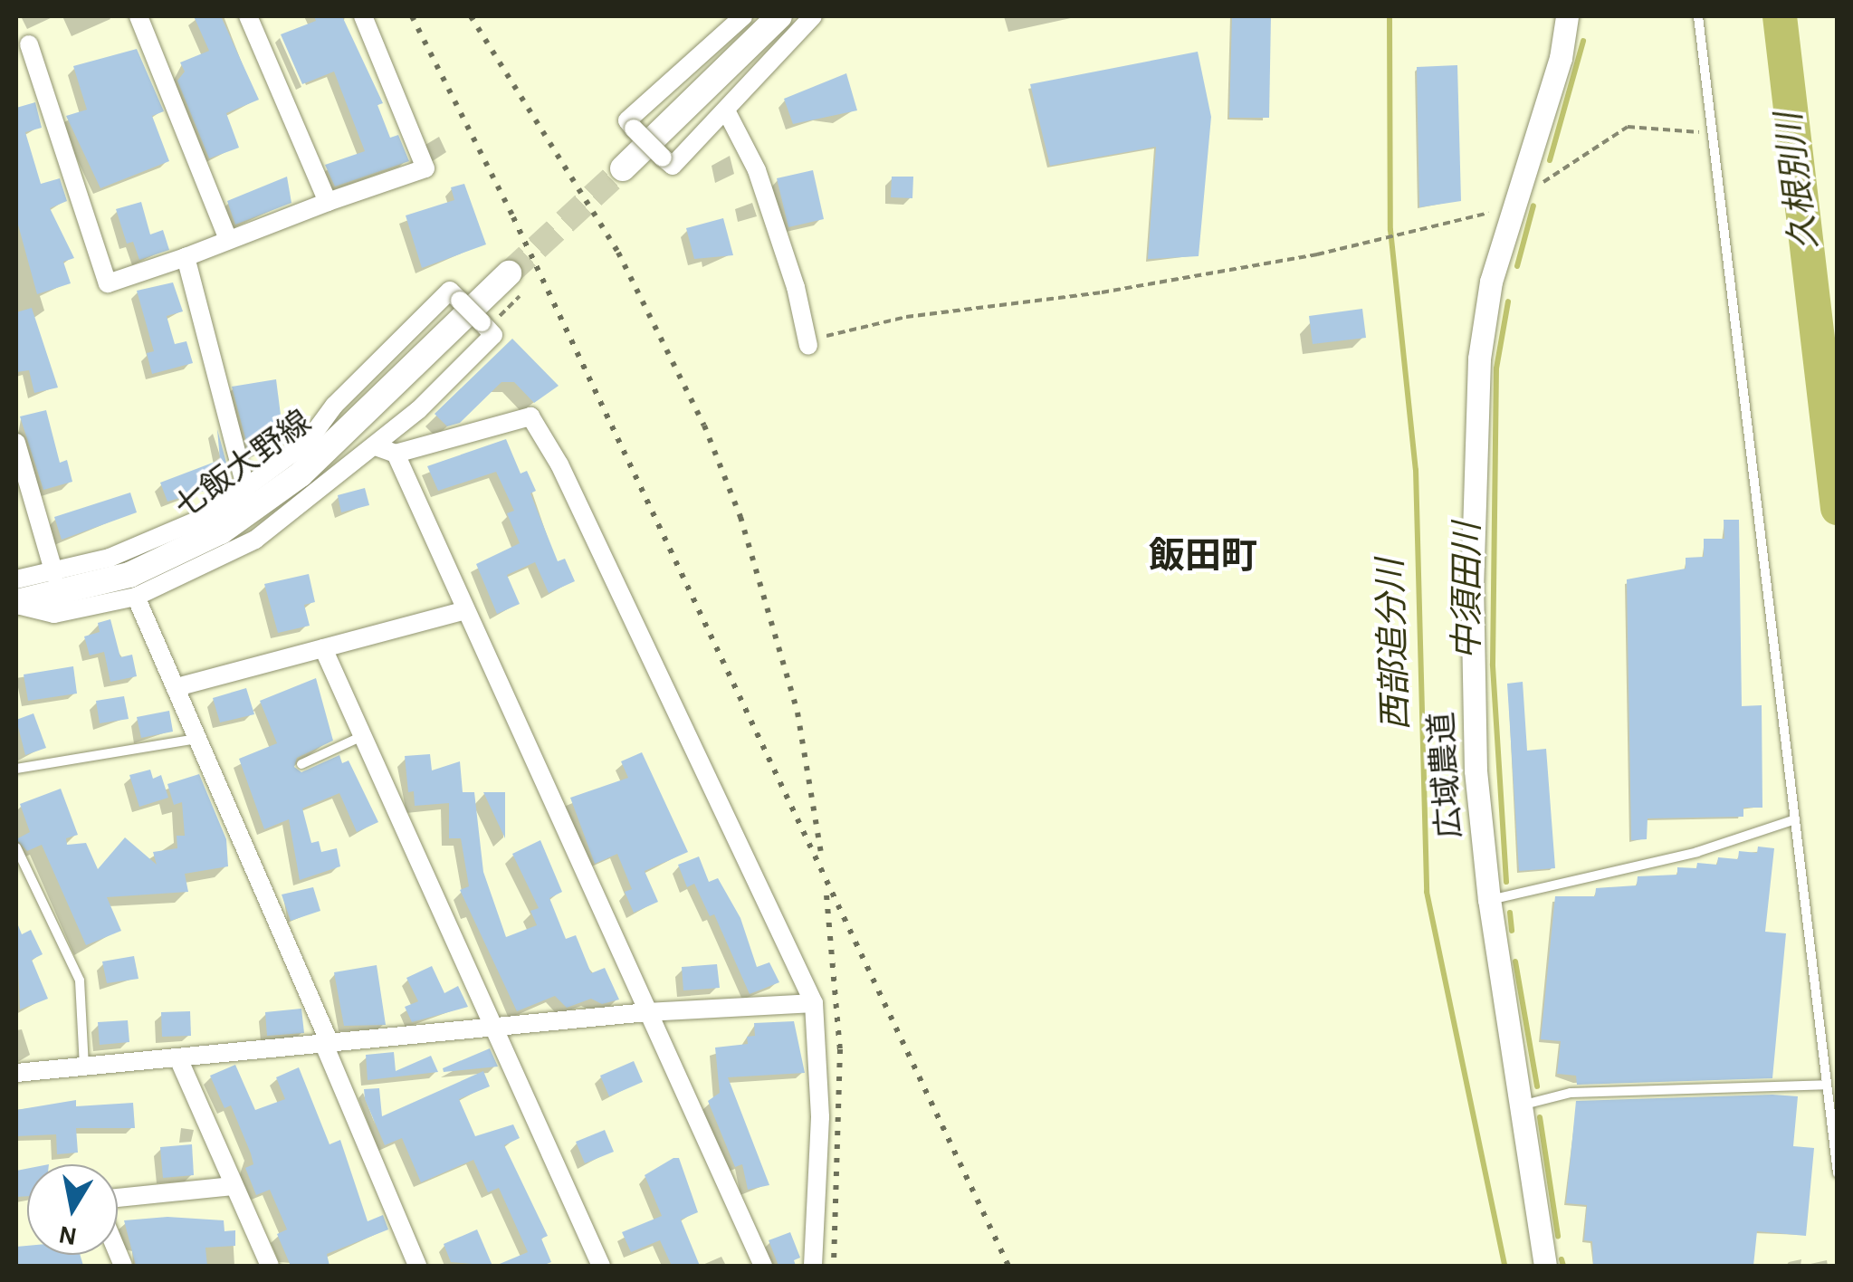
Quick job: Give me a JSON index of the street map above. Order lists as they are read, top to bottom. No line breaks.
{"streets":{"main road":["七飯大野線"],"street":["広域農道"]},"districts":["飯田町"],"water":["久根別川","中須田川","西部追分川"],"north":"bottom"}
